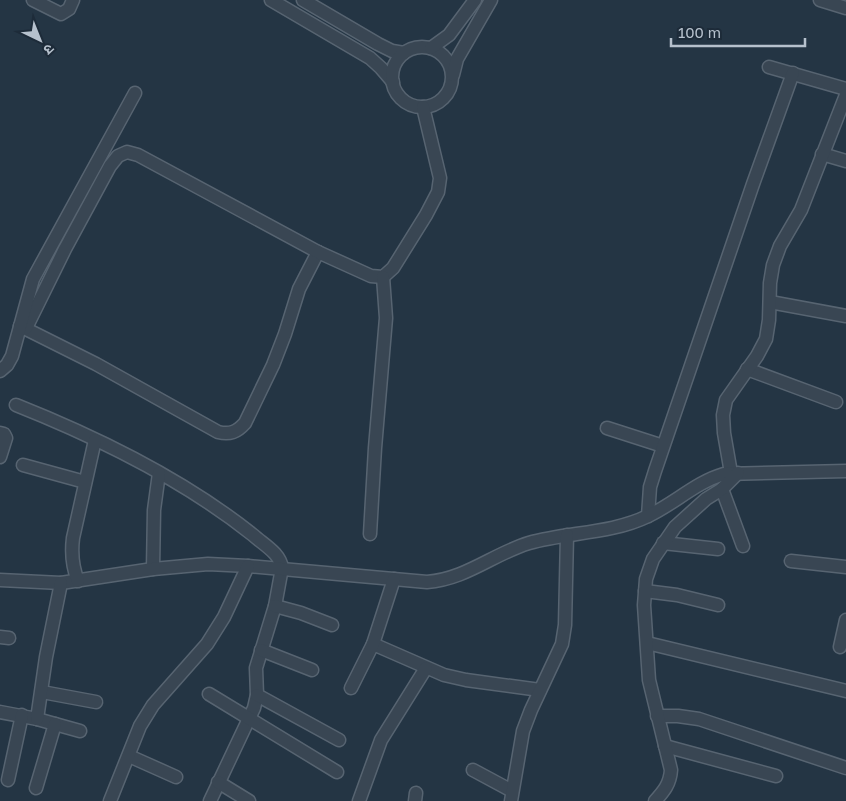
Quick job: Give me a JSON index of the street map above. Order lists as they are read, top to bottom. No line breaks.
{"scale_bar":"100 m","north":"bottom right"}
